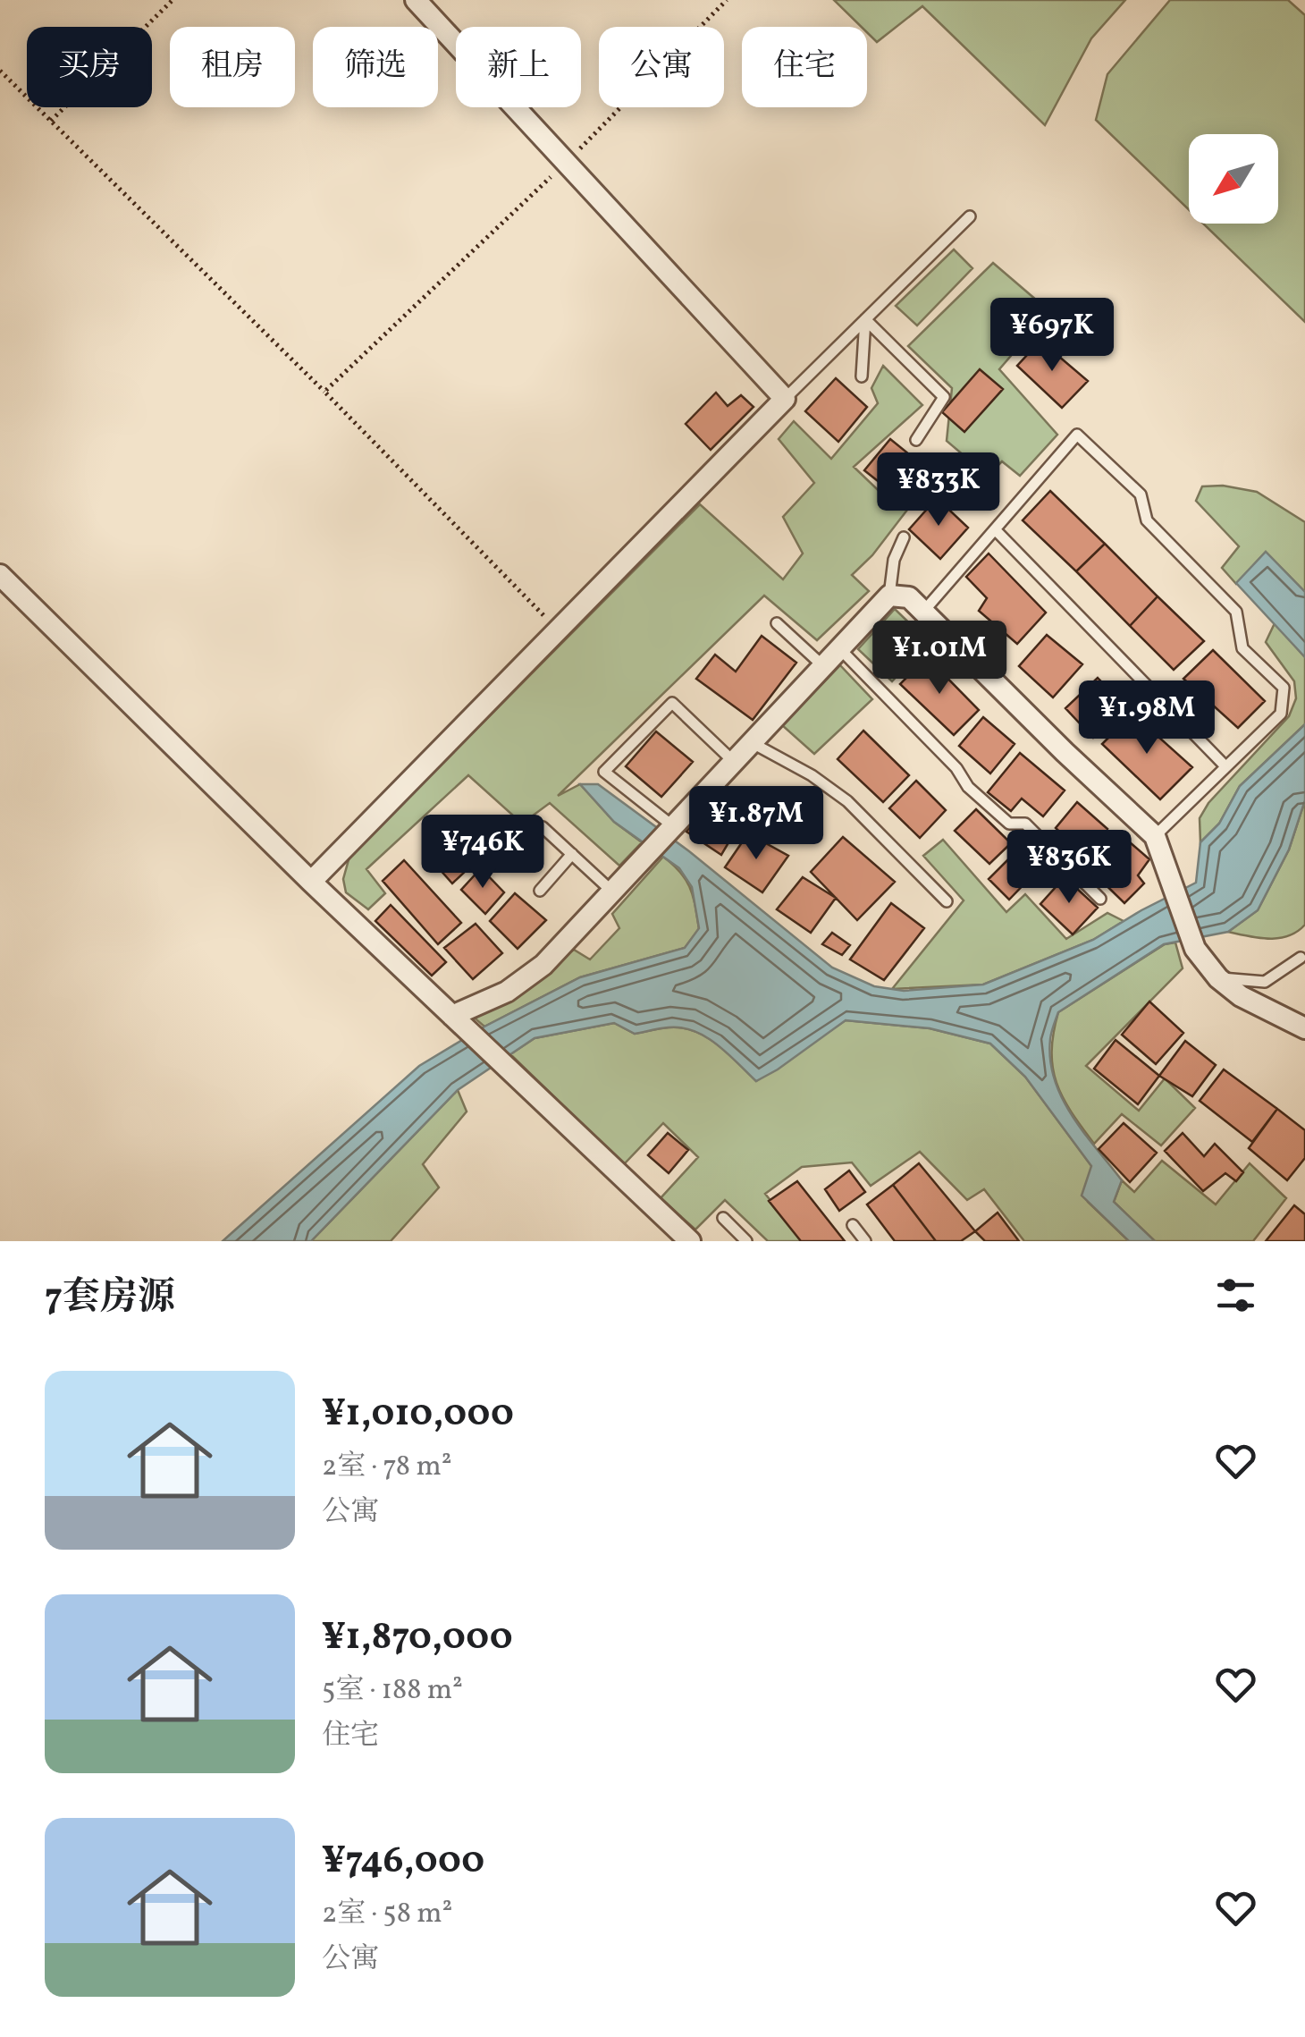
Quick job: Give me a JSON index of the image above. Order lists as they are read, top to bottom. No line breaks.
{"north":"bottom left","page":{"chip":["买房","租房","筛选","新上","公寓","住宅"],"price":["¥697K","¥833K","¥1.01M","¥1.98M","¥1.87M","¥746K","¥836K"],"heading":"7套房源","list":[{"name":"¥1,010,000","note":"2室 · 78 m² · 公寓"},{"name":"¥1,870,000","note":"5室 · 188 m² · 住宅"},{"name":"¥746,000","note":"2室 · 58 m² · 公寓"}]}}
